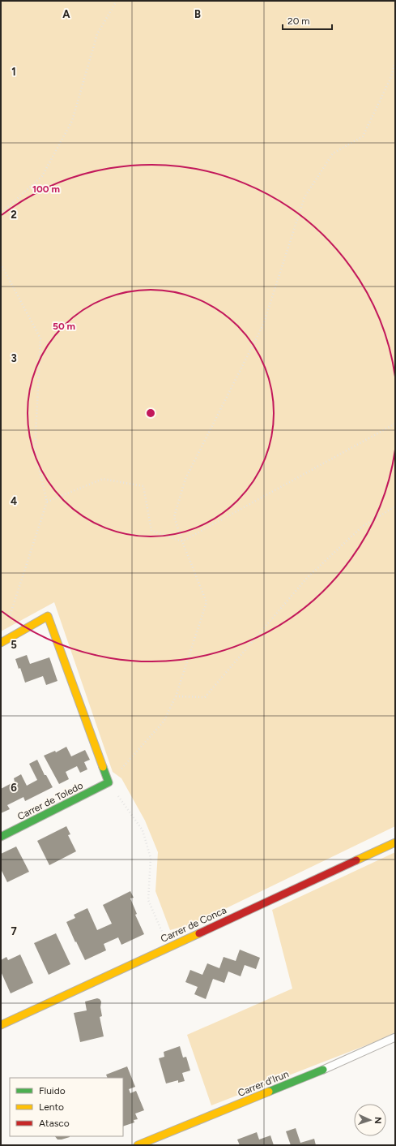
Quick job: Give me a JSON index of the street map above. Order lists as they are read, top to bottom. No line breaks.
{"streets":{"street":["Carrer de Toledo","Carrer de Conca","Carrer d'Irun"]},"legend":["Fluido","Lento","Atasco"],"scale_bar":"20 m","north":"right","grid":{"columns":["A","B"],"rows":["1","2","3","4","5","6","7"]},"rings":["100 m","50 m"]}
